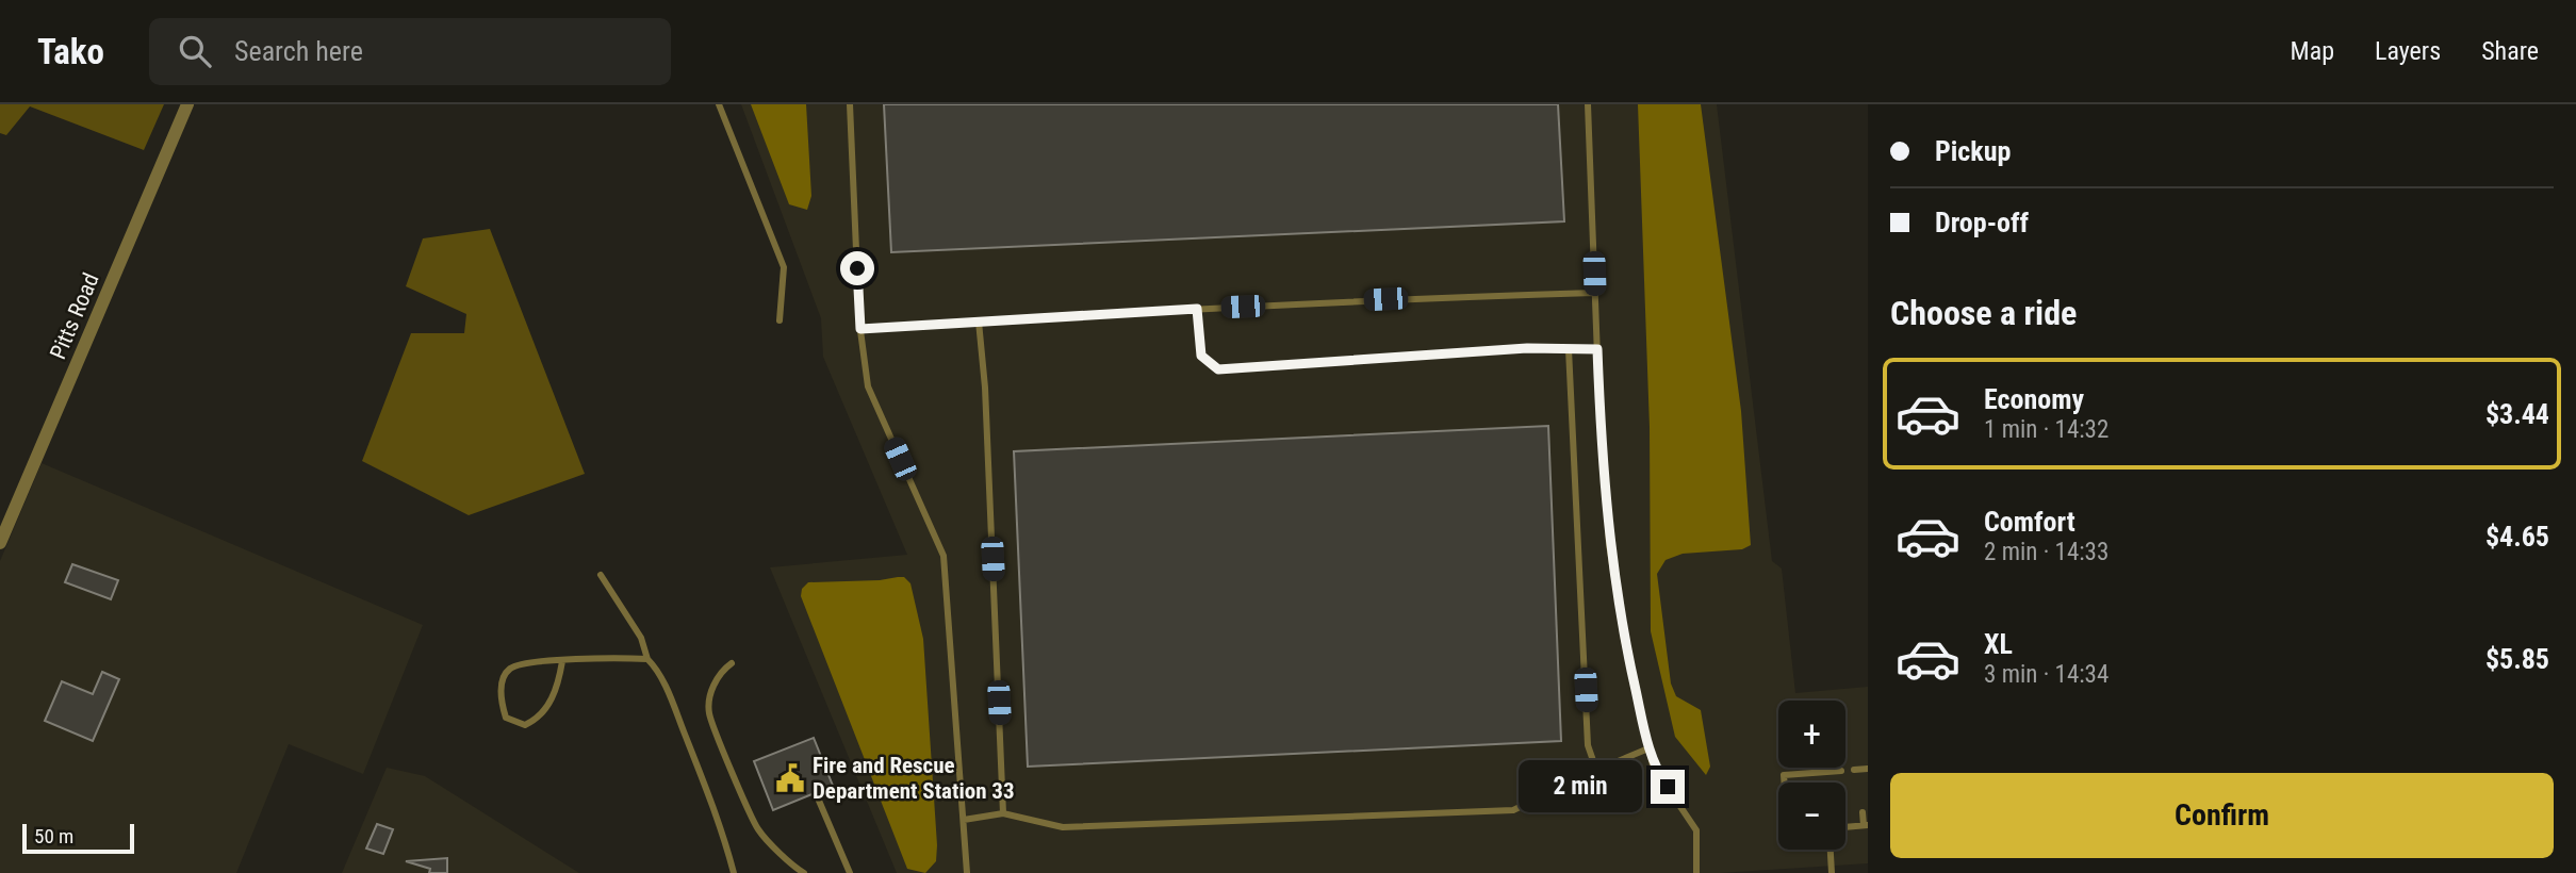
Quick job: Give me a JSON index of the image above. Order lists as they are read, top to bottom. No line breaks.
{"streets":{"street":["Pitts Road"]},"places":{"public building":["Fire and Rescue Department Station 33"]},"scale_bar":"50 m","page":{"header":"Tako","search":"Search here","nav":["Map","Layers","Share"],"banner":["Pickup","Drop-off"],"heading":"Choose a ride","list":[{"name":"Economy","note":"1 min · 14:32","value":"$3.44"},{"name":"Comfort","note":"2 min · 14:33","value":"$4.65"},{"name":"XL","note":"3 min · 14:34","value":"$5.85"}],"map_buttons":["+","−"],"buttons":"Confirm","bubble":"2 min","scale":"50 m"}}
